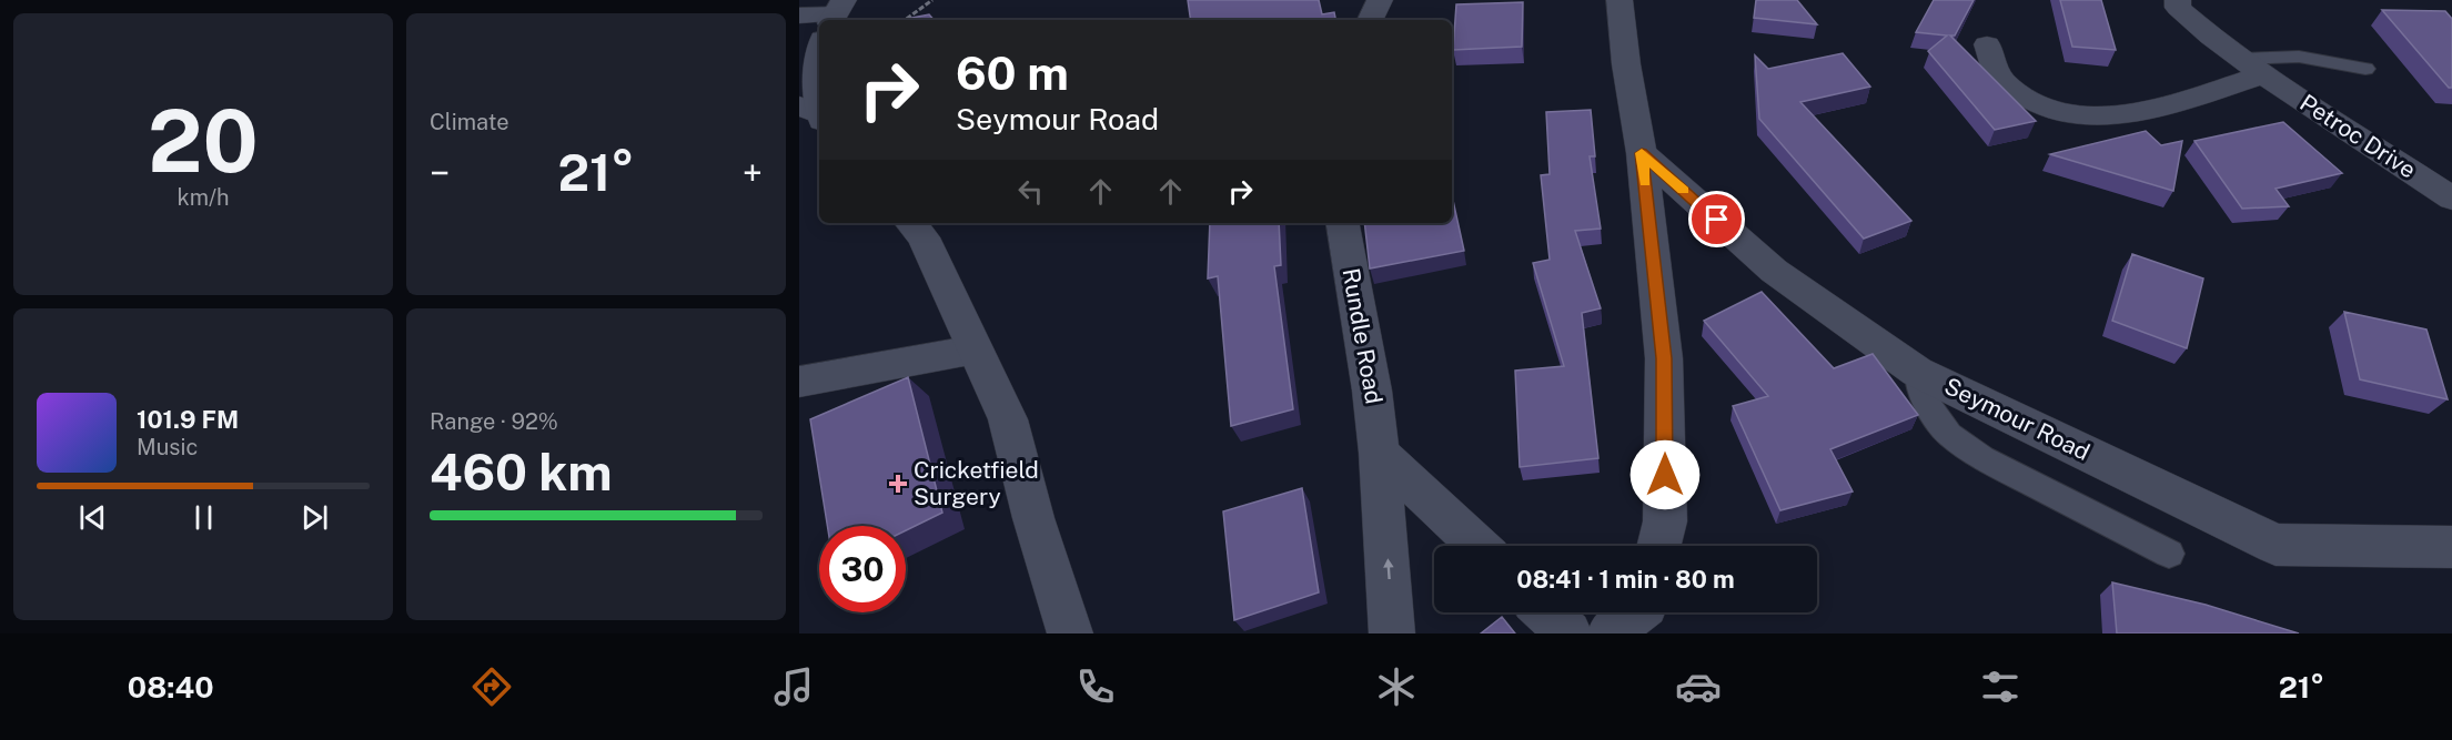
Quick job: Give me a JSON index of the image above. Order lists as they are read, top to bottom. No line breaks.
{"streets":{"street":["Petroc Drive","Rundle Road","Seymour Road"]},"places":{"health":["Cricketfield Surgery"]},"page":{"tile":[["20","km/h"],"Climate",["Range · 92%","460 km"]],"turn":["60 m","Seymour Road"],"heat":["−","21°","+"],"song":["101.9 FM","Music"],"limit":"30","trip":"08:41 · 1 min · 80 m","tabs":["08:40","21°"]}}
